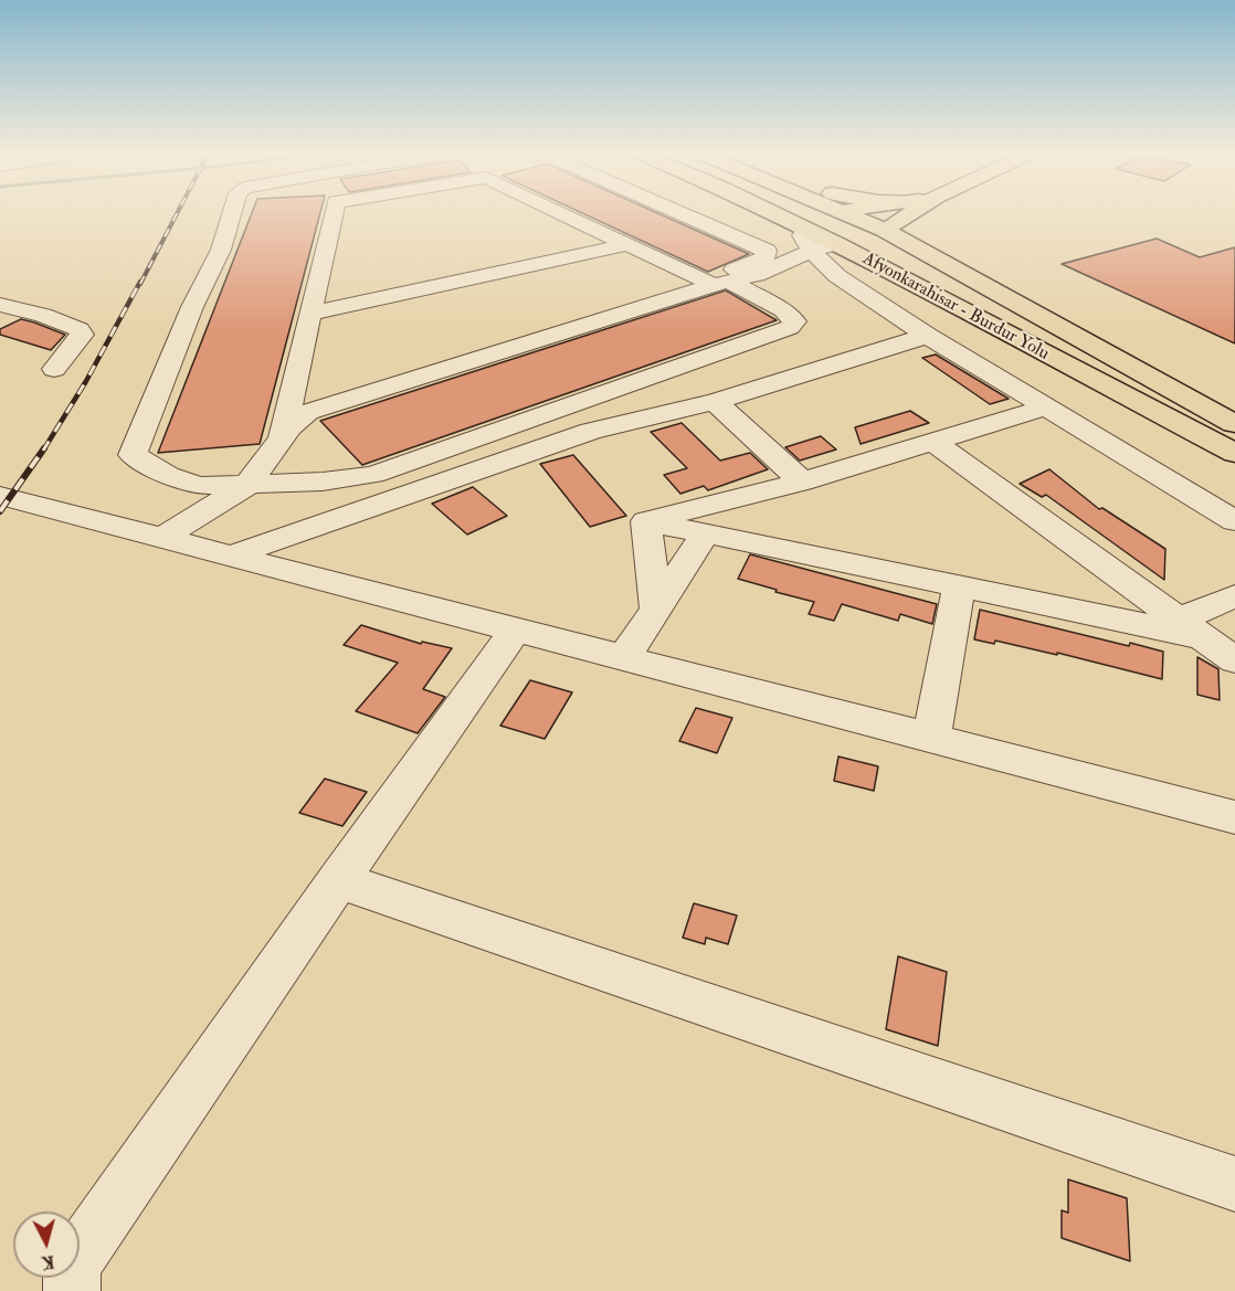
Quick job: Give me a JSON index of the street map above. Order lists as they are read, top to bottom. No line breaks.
{"streets":{"main road":["Afyonkarahisar - Burdur Yolu"]},"north":"bottom"}
